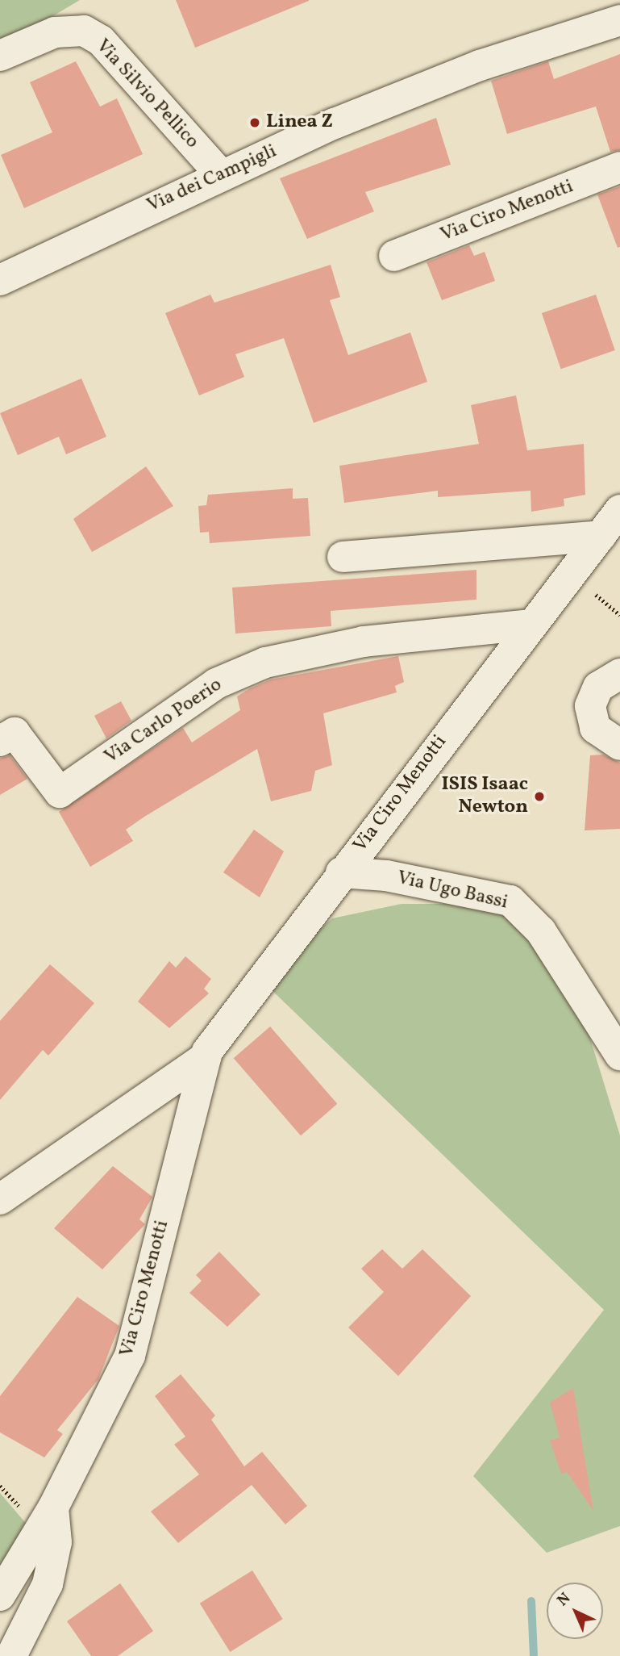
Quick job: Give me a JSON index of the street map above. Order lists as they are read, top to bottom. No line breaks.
{"streets":{"street":["Via Silvio Pellico","Via dei Campigli","Via Ciro Menotti","Via Carlo Poerio","Via Ugo Bassi"]},"crossings":[["Via Silvio Pellico","Via dei Campigli"],["Via Ciro Menotti","Via Carlo Poerio"],["Via Ciro Menotti","Via Ugo Bassi"]],"places":["Linea Z","ISIS Isaac Newton"],"north":"top left"}
